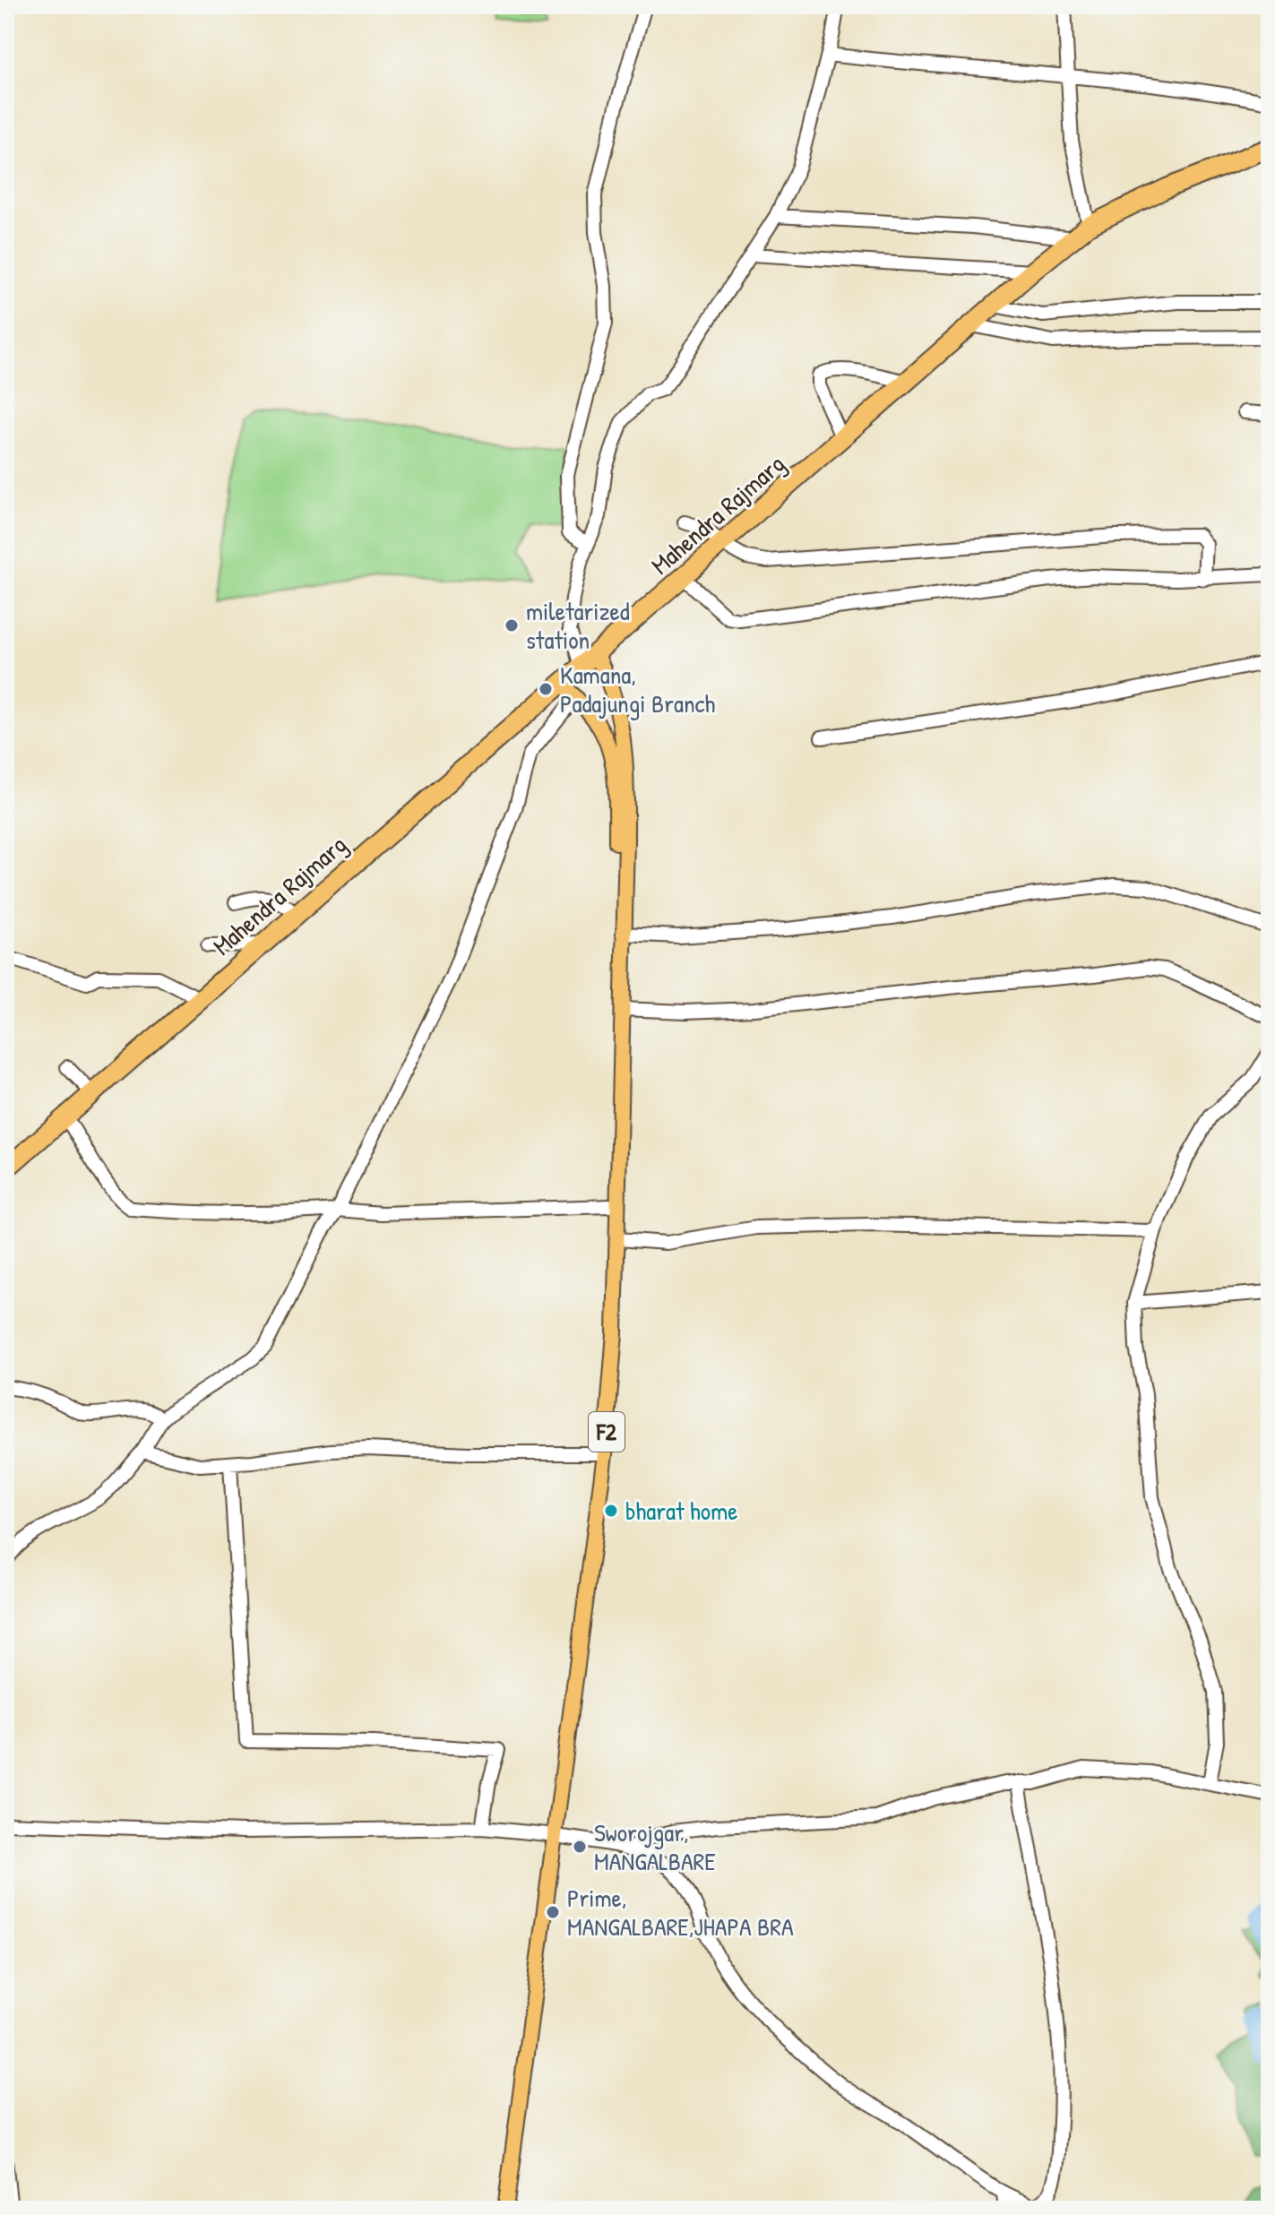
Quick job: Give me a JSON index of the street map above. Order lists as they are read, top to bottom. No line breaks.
{"streets":{"highway":["Mahendra Rajmarg"],"main road":["F2"]},"crossings":[["Mahendra Rajmarg","F2"]],"places":["miletarized station","Kamana, Padajungi Branch","bharat home","Sworojgar, MANGALBARE","Prime, MANGALBARE,JHAPA BRA"]}
